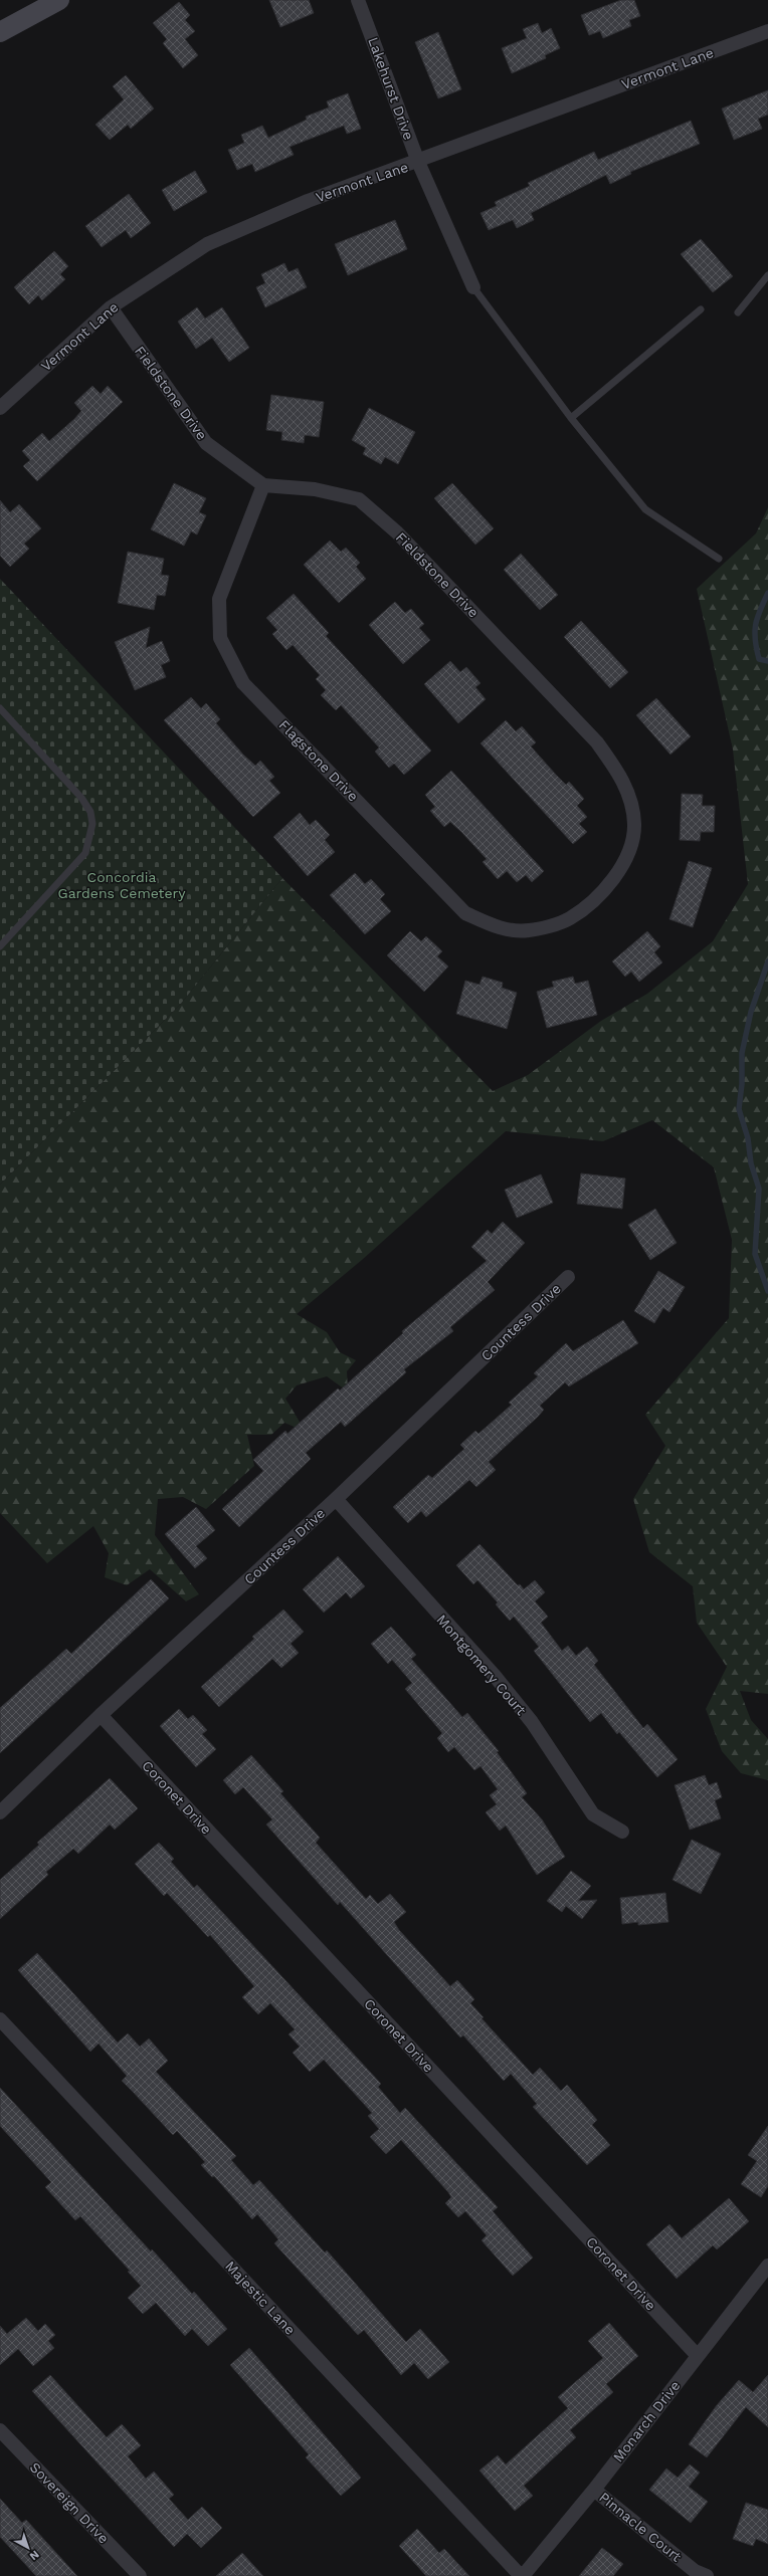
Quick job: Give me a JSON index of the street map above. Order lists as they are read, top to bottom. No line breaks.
{"streets":{"street":["Vermont Lane","Lakehurst Drive","Fieldstone Drive","Flagstone Drive","Countess Drive","Montgomery Court","Coronet Drive","Majestic Lane","Monarch Drive","Sovereign Drive","Pinnacle Court"]},"crossings":[["Vermont Lane","Lakehurst Drive"],["Vermont Lane","Fieldstone Drive"],["Fieldstone Drive","Flagstone Drive"],["Countess Drive","Montgomery Court"],["Countess Drive","Coronet Drive"],["Coronet Drive","Monarch Drive"],["Majestic Lane","Monarch Drive"],["Monarch Drive","Pinnacle Court"]],"parks":["Concordia Gardens Cemetery"],"north":"bottom right"}
